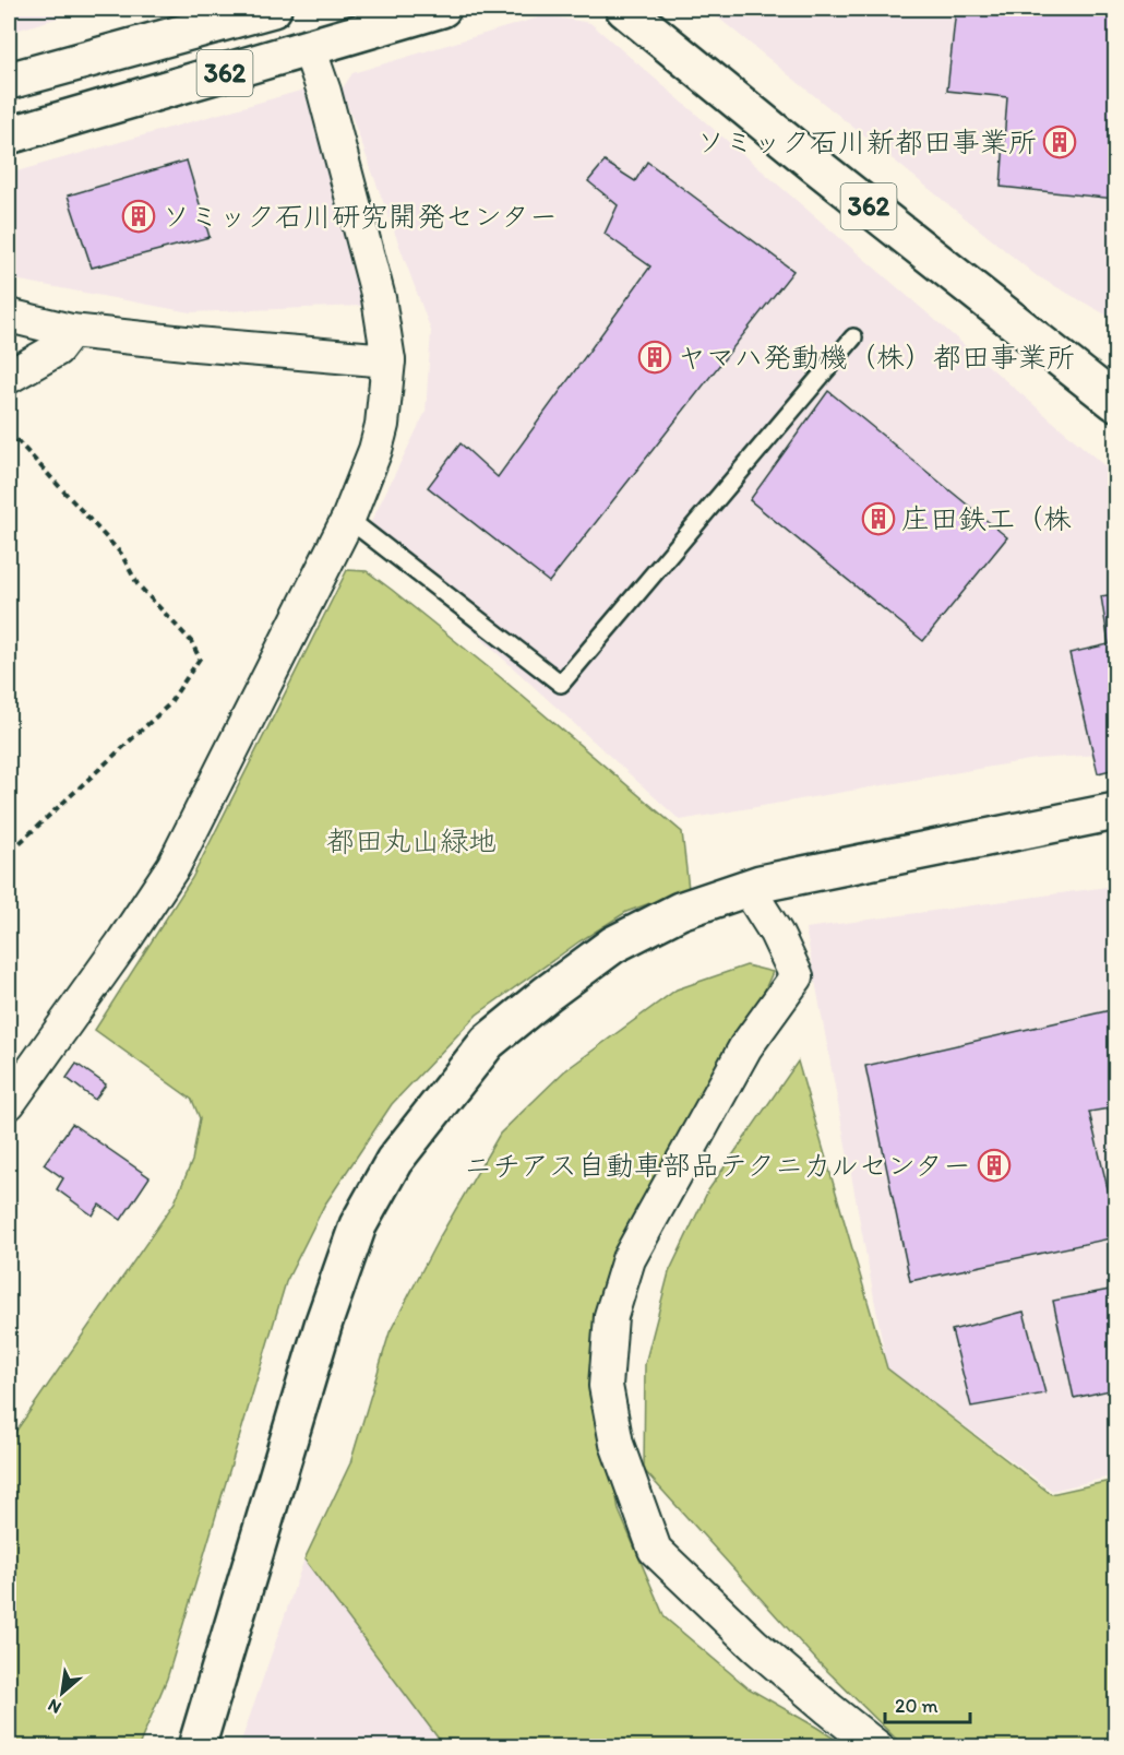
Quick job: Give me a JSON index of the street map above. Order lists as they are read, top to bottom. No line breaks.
{"streets":{"main road":["362"]},"parks":["都田丸山緑地"],"places":{"building":["ソミック石川新都田事業所","ソミック石川研究開発センター","ヤマハ発動機（株）都田事業所","庄田鉄工（株","ニチアス自動車部品テクニカルセンター"]},"scale_bar":"20 m","north":"bottom left"}
